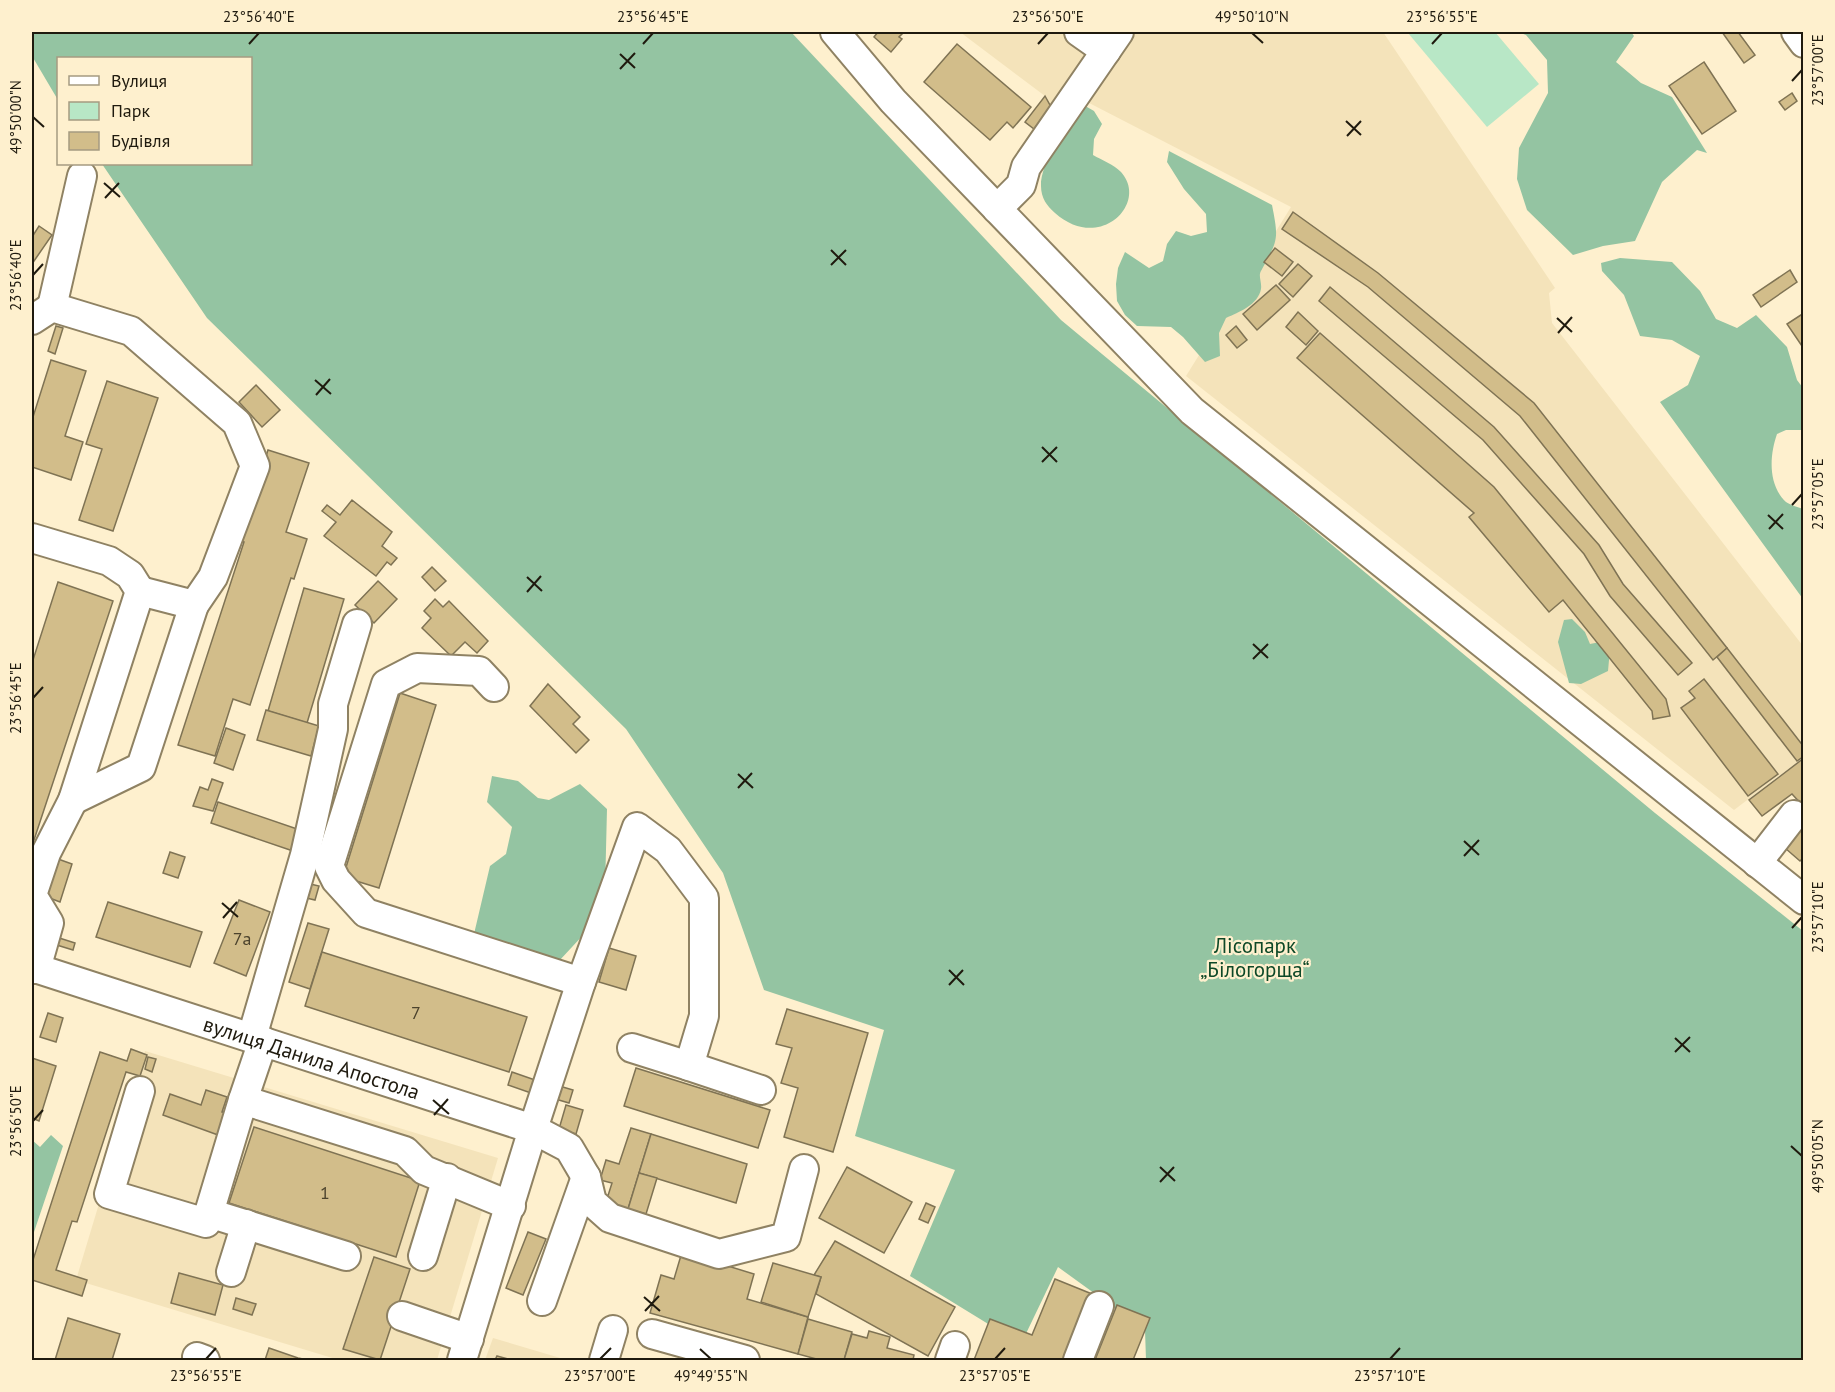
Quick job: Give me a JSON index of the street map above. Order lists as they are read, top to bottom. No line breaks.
{"streets":{"street":["вулиця Данила Апостола"]},"parks":["Лісопарк „Білогорща“"],"house_numbers":["7а","7","1"],"legend":["Вулиця","Парк","Будівля"],"coordinates":["23°56'40\"E","23°56'45\"E","23°56'50\"E","49°50'10\"N","23°56'55\"E","23°57'00\"E","49°50'00\"N","23°57'05\"E","23°57'10\"E","49°50'05\"N","49°49'55\"N"]}
